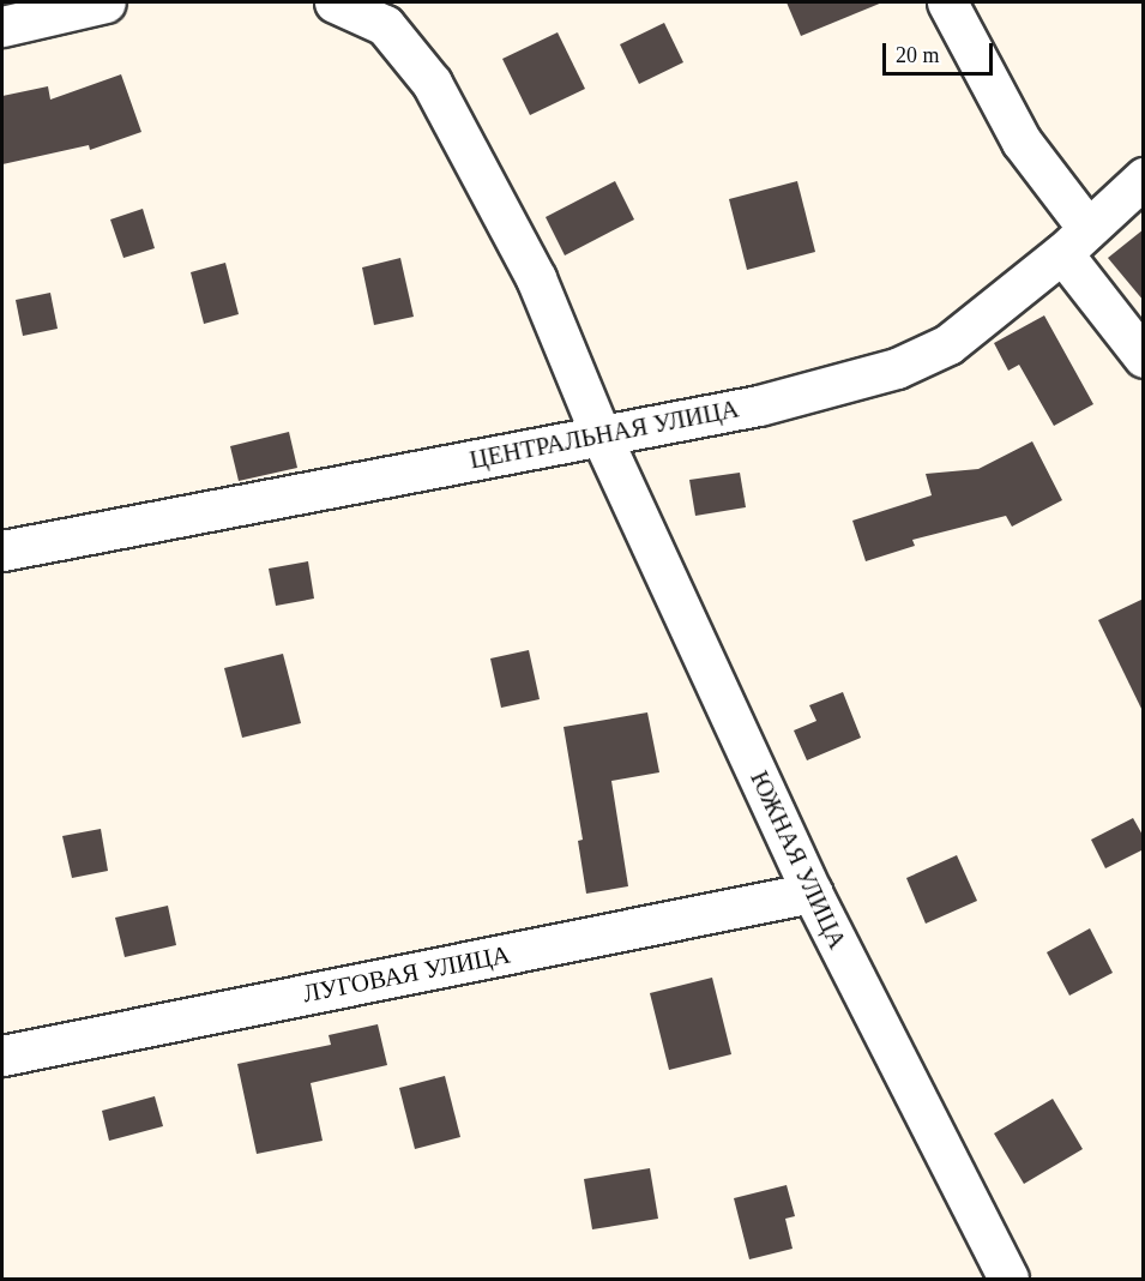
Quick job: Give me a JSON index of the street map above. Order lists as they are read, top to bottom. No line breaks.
{"streets":{"street":["ЦЕНТРАЛЬНАЯ УЛИЦА","ЮЖНАЯ УЛИЦА","ЛУГОВАЯ УЛИЦА"]},"crossings":[["ЦЕНТРАЛЬНАЯ УЛИЦА","ЮЖНАЯ УЛИЦА"],["ЮЖНАЯ УЛИЦА","ЛУГОВАЯ УЛИЦА"]],"scale_bar":"20 m"}
